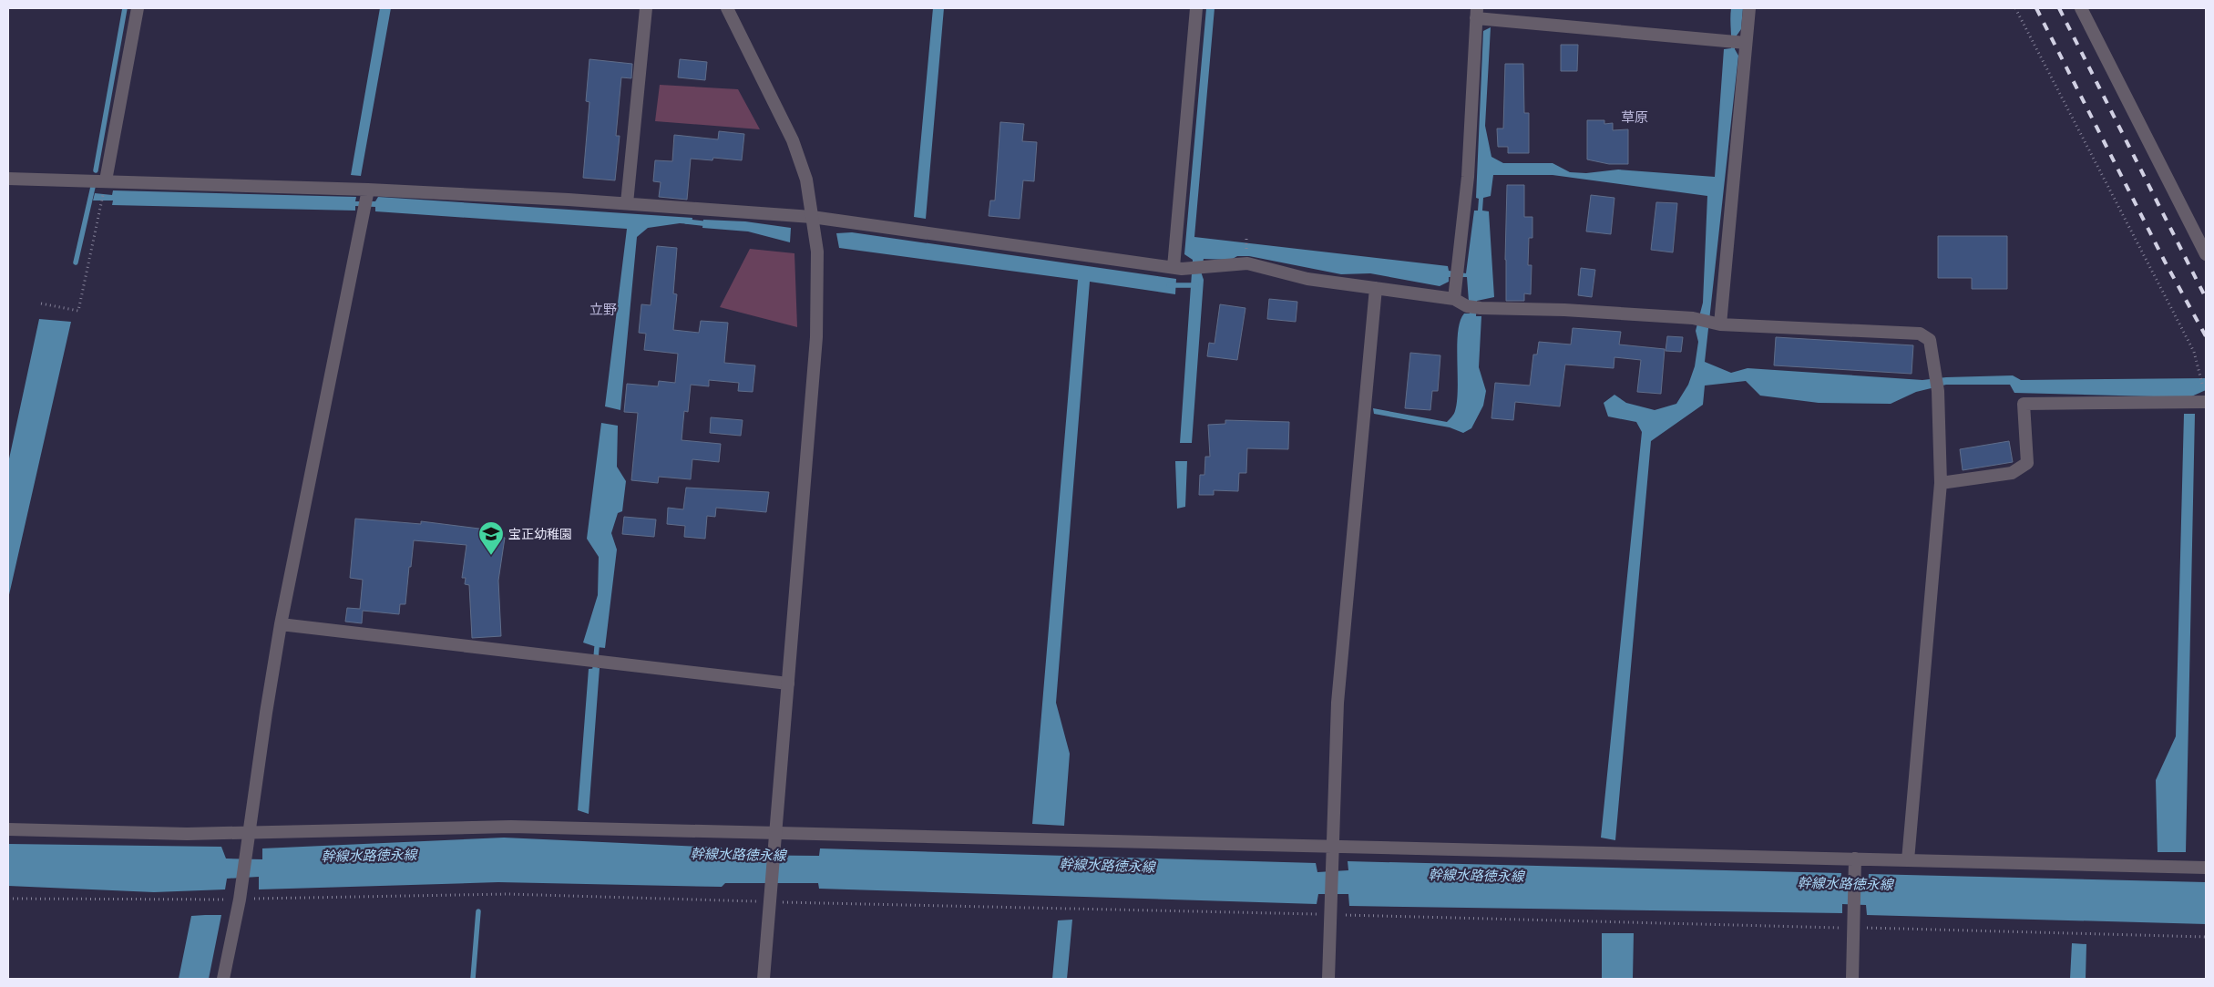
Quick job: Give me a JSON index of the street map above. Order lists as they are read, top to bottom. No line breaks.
{"districts":["草原","立野"],"water":["幹線水路徳永線"],"places":{"school or university":["宝正幼稚園"]}}
